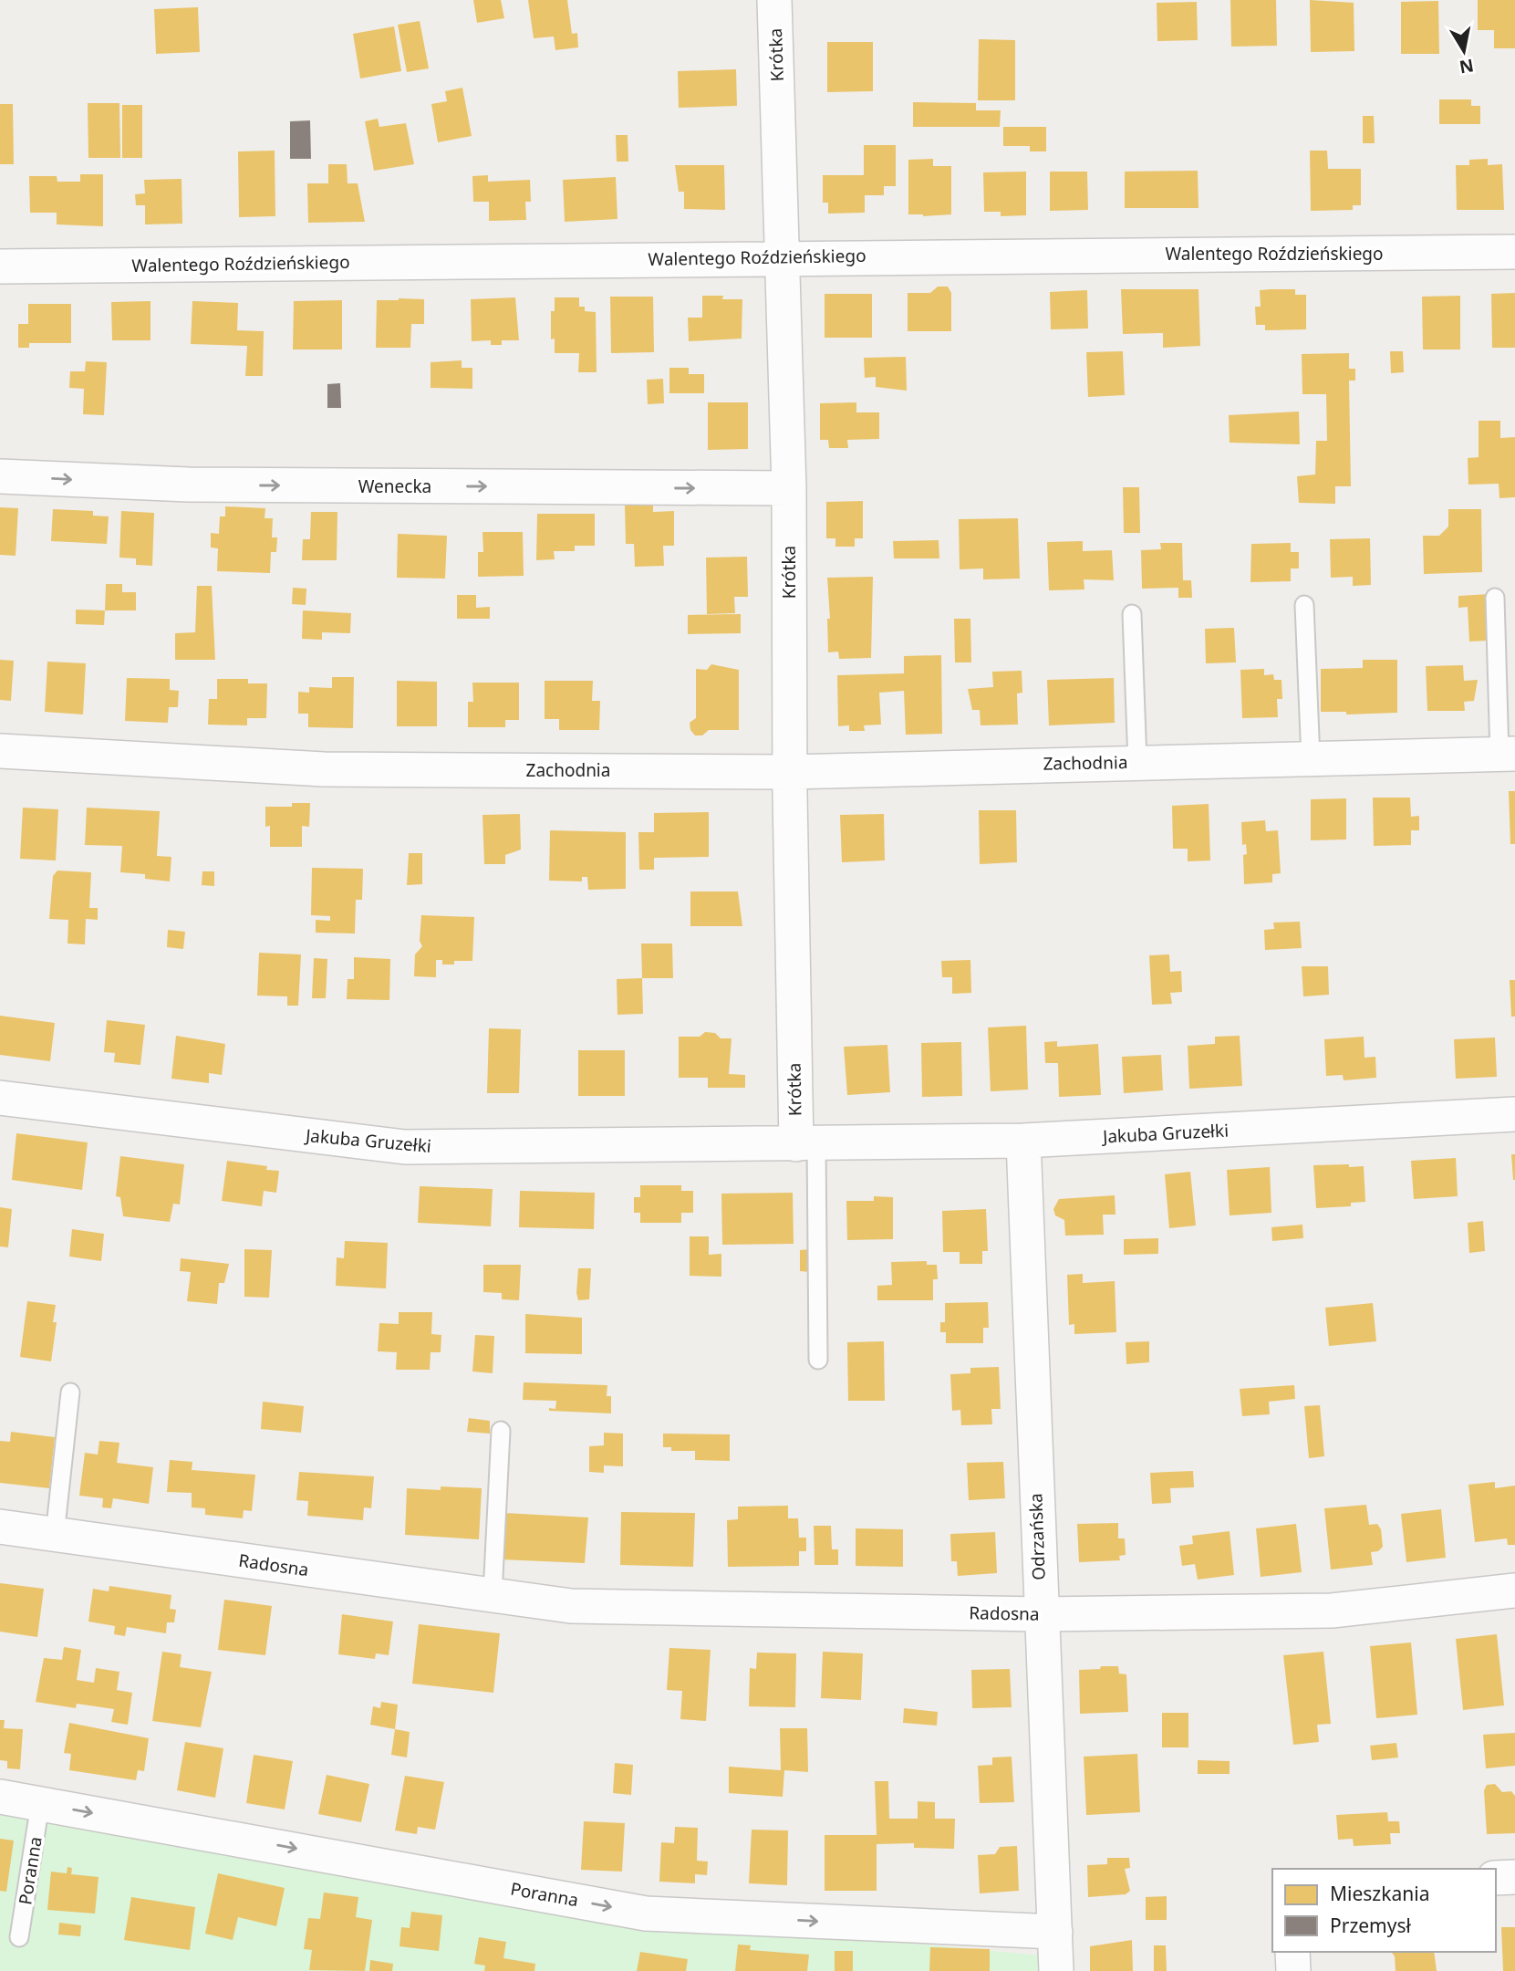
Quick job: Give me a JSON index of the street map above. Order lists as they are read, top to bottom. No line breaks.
{"streets":{"street":["Krótka","Walentego Roździeńskiego","Wenecka","Zachodnia","Jakuba Gruzełki","Odrzańska","Radosna","Poranna"]},"crossings":[["Krótka","Walentego Roździeńskiego"],["Krótka","Wenecka"],["Krótka","Zachodnia"],["Krótka","Jakuba Gruzełki"],["Jakuba Gruzełki","Odrzańska"],["Odrzańska","Radosna"],["Odrzańska","Poranna"]],"one_way":["Wenecka","Poranna"],"legend":["Mieszkania","Przemysł"],"north":"bottom"}
